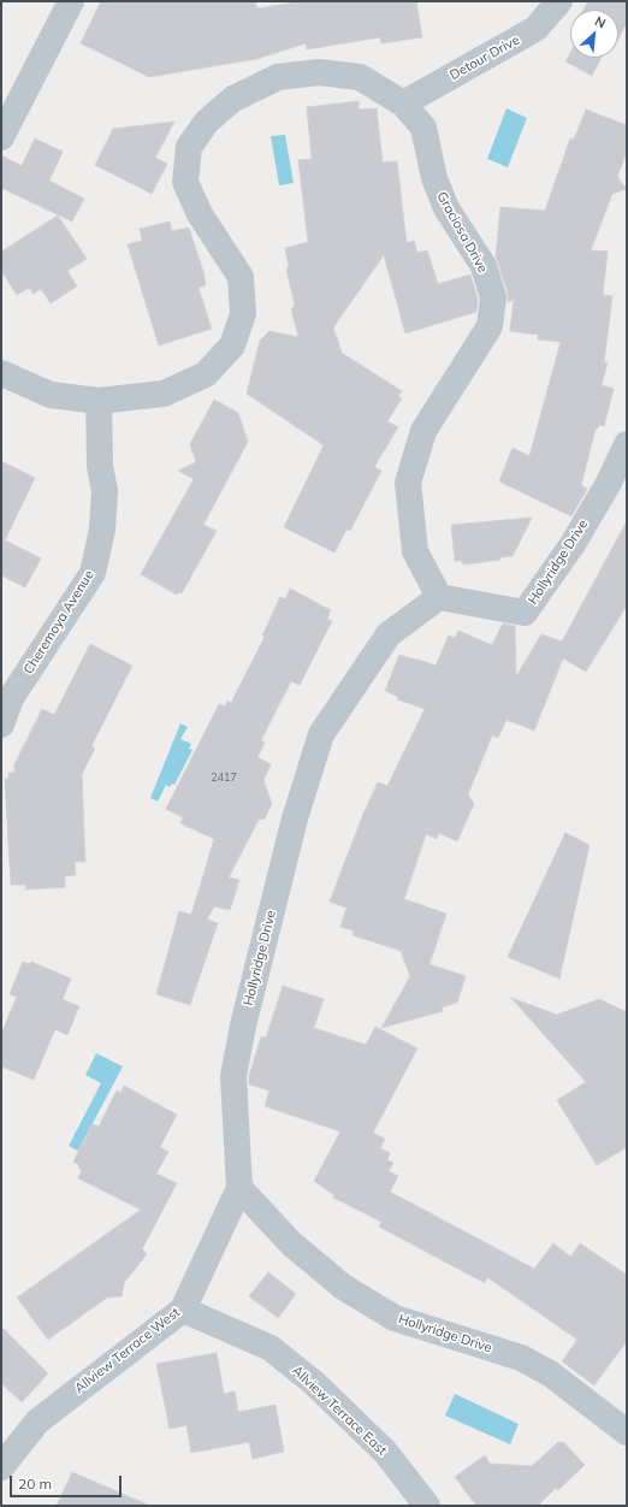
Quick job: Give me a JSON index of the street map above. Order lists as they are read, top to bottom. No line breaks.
{"streets":{"street":["Detour Drive","Graciosa Drive","Hollyridge Drive","Cheremoya Avenue","Allview Terrace West","Allview Terrace East"]},"crossings":[["Detour Drive","Graciosa Drive"],["Graciosa Drive","Hollyridge Drive"],["Graciosa Drive","Cheremoya Avenue"],["Hollyridge Drive","Allview Terrace West"],["Allview Terrace West","Allview Terrace East"]],"house_numbers":["2417"],"scale_bar":"20 m","north":"top right"}
